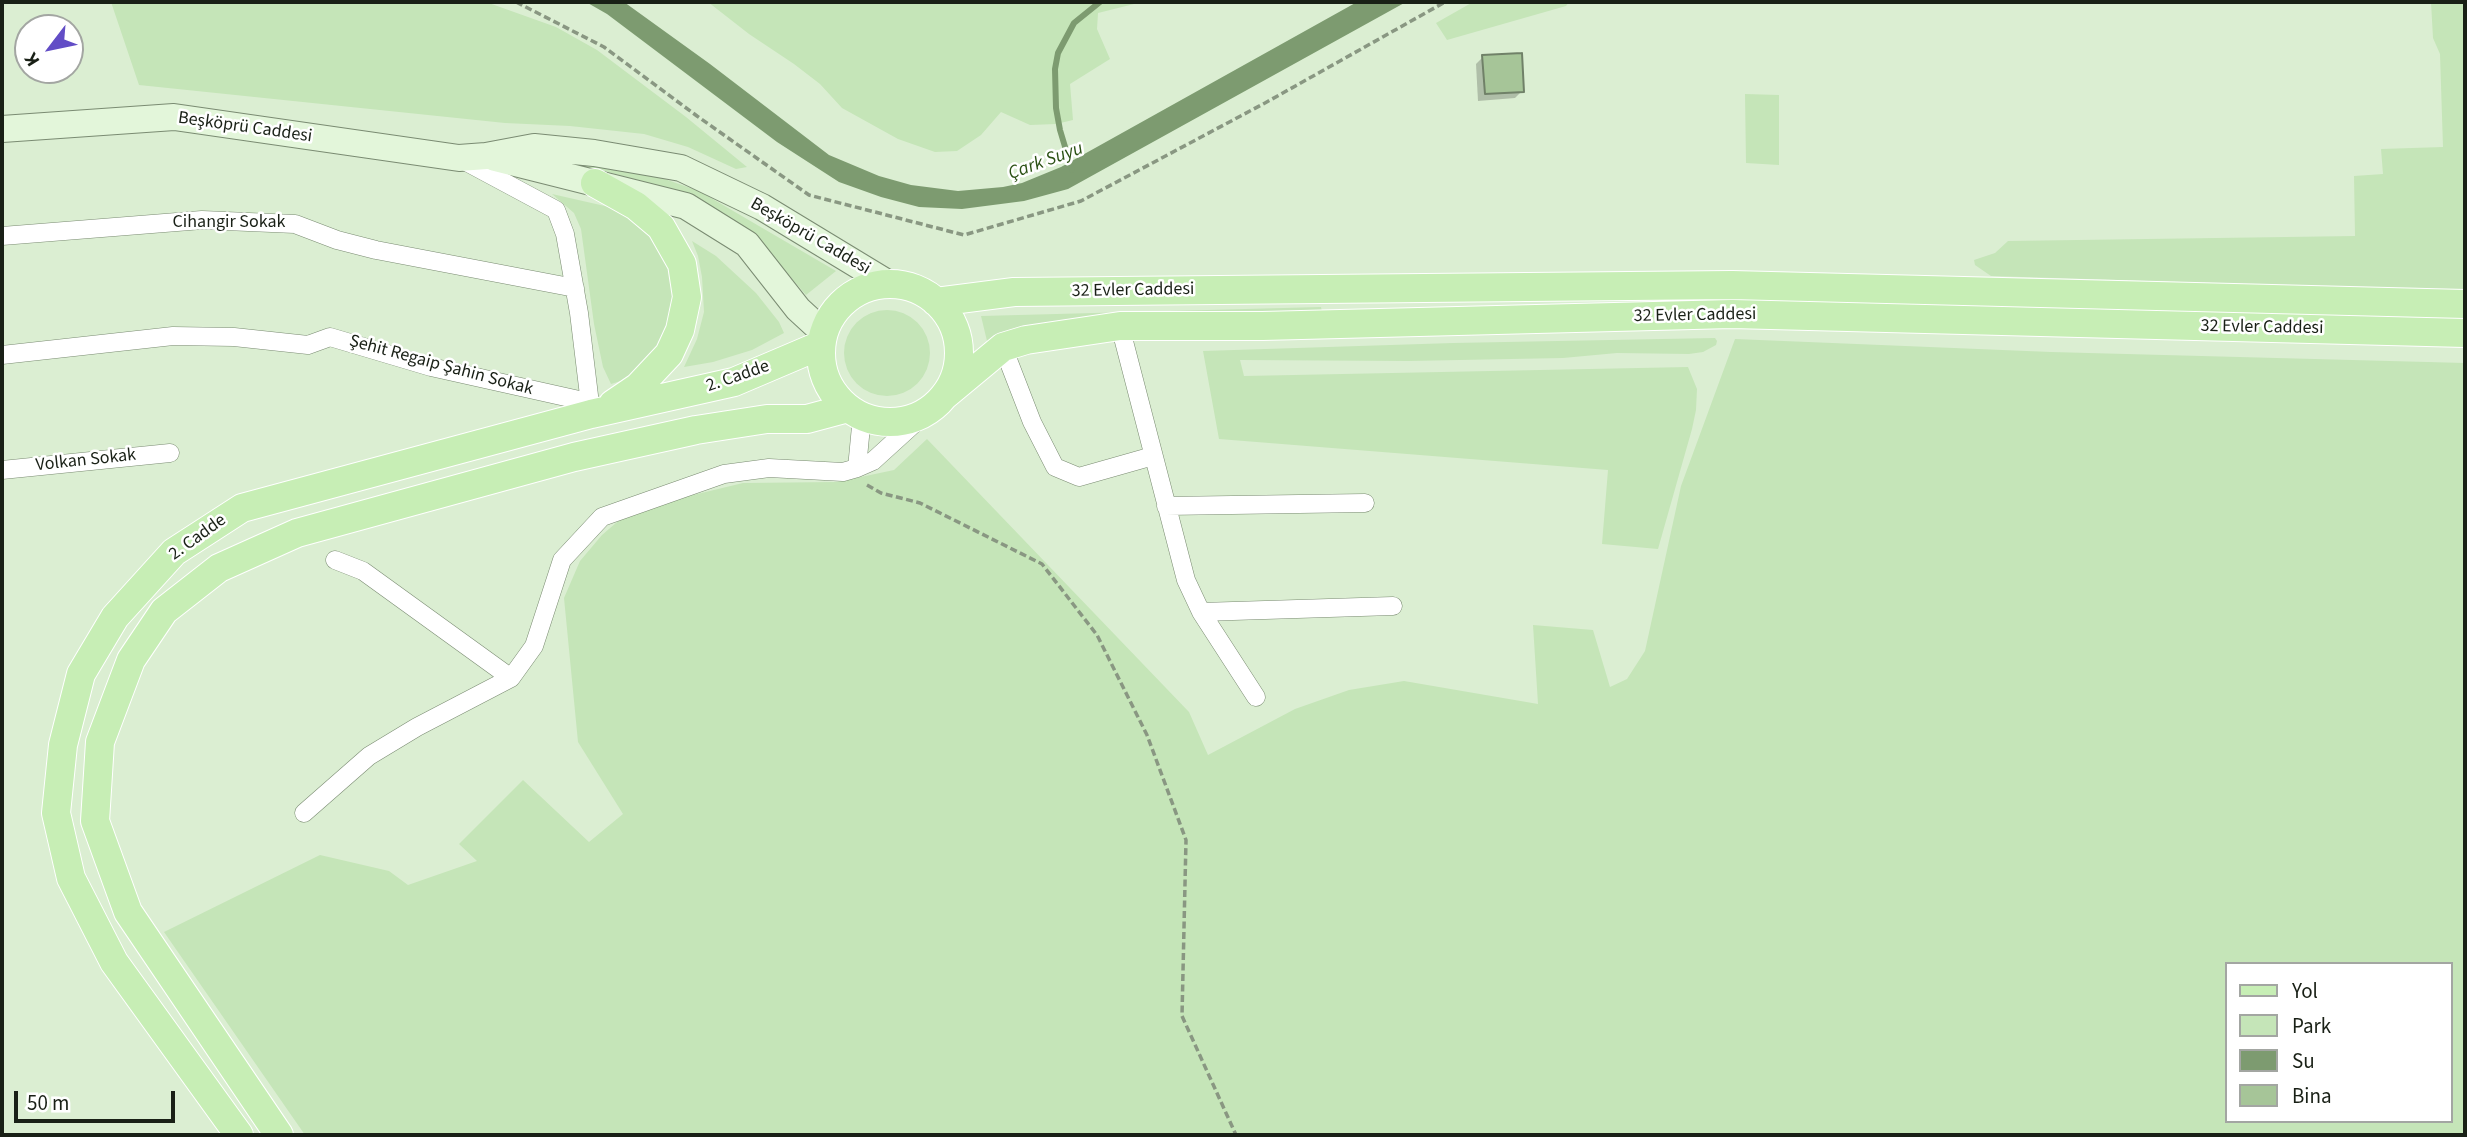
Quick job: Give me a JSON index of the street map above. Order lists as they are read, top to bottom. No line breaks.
{"streets":{"main road":["Beşköprü Caddesi","32 Evler Caddesi","2. Cadde"],"street":["Cihangir Sokak","Şehit Regaip Şahin Sokak","Volkan Sokak"]},"crossings":[["Beşköprü Caddesi","32 Evler Caddesi"],["Beşköprü Caddesi","2. Cadde"],["32 Evler Caddesi","2. Cadde"],["Şehit Regaip Şahin Sokak","2. Cadde"]],"water":["Çark Suyu"],"legend":["Yol","Park","Su","Bina"],"scale_bar":"50 m","north":"bottom left"}
